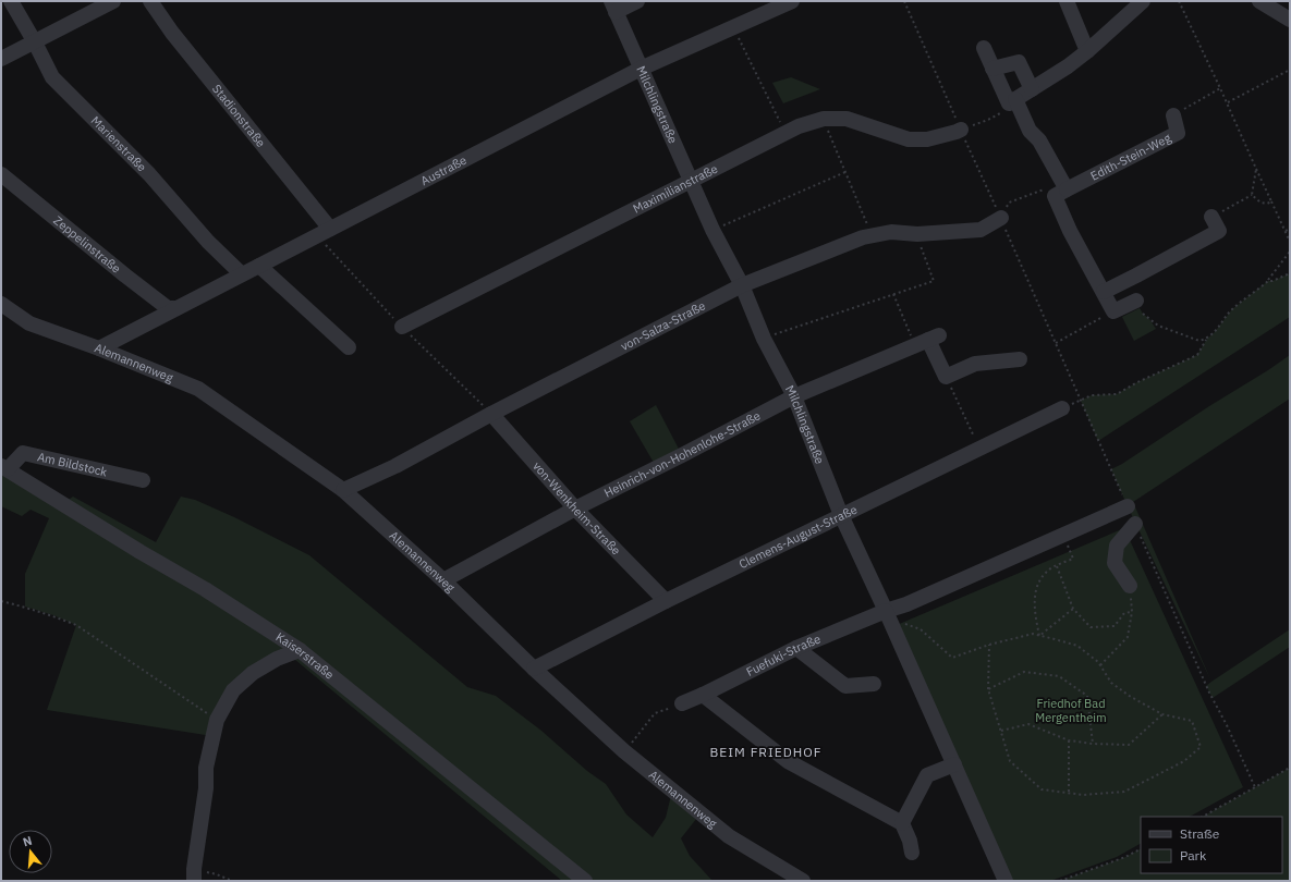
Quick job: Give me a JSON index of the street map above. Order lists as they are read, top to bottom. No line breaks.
{"streets":{"street":["Milchlingstraße","Stadionstraße","Marienstraße","Edith-Stein-Weg","Austraße","Maximilianstraße","Zeppelinstraße","von-Salza-Straße","Alemannenweg","Heinrich-von-Hohenlohe-Straße","Am Bildstock","von-Wenkheim-Straße","Clemens-August-Straße","Fuefuki-Straße","Kaiserstraße"]},"crossings":[["Milchlingstraße","Austraße"],["Milchlingstraße","Maximilianstraße"],["Milchlingstraße","von-Salza-Straße"],["Milchlingstraße","Heinrich-von-Hohenlohe-Straße"],["Milchlingstraße","Clemens-August-Straße"],["Milchlingstraße","Fuefuki-Straße"],["Stadionstraße","Austraße"],["Marienstraße","Austraße"],["Austraße","Zeppelinstraße"],["Austraße","Alemannenweg"],["von-Salza-Straße","Alemannenweg"],["von-Salza-Straße","von-Wenkheim-Straße"],["Alemannenweg","Heinrich-von-Hohenlohe-Straße"],["Alemannenweg","Clemens-August-Straße"],["Heinrich-von-Hohenlohe-Straße","von-Wenkheim-Straße"],["Am Bildstock","Kaiserstraße"],["von-Wenkheim-Straße","Clemens-August-Straße"]],"districts":["BEIM FRIEDHOF"],"parks":["Friedhof Bad Mergentheim"],"legend":["Straße","Park"],"north":"top"}
